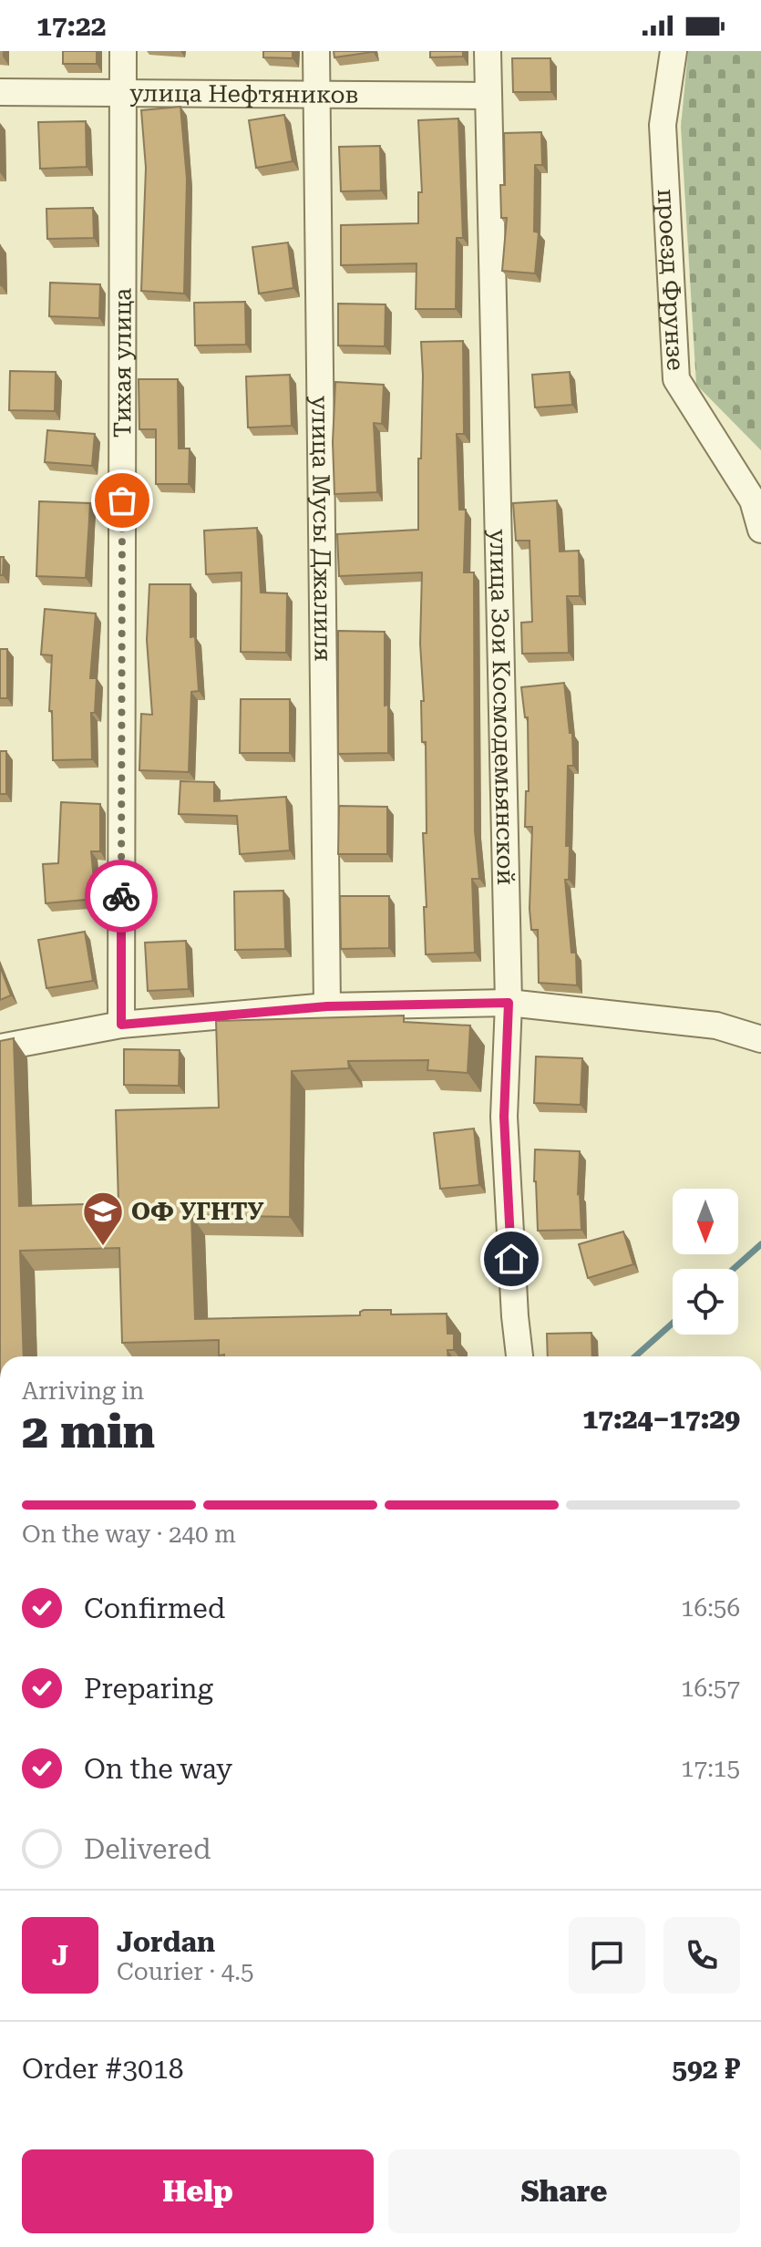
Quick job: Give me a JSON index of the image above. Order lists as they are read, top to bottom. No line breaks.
{"streets":{"street":["улица Нефтяников","проезд Фрунзе","Тихая улица","улица Мусы Джалиля","улица Зои Космодемьянской"]},"crossings":[["улица Нефтяников","Тихая улица"],["улица Нефтяников","улица Мусы Джалиля"],["улица Нефтяников","улица Зои Космодемьянской"]],"places":{"school or university":["ОФ УГНТУ"]},"north":"bottom","page":{"status":"17:22","heading":["2 min","Arriving in","17:24–17:29"],"panel":["Jordan","Courier · 4.5","Order #3018","592 ₽"],"bar":"On the way · 240 m","list":[["Confirmed","16:56"],["Preparing","16:57"],["On the way","17:15"],"Delivered"],"round":"J","buttons":["Help","Share"]}}
